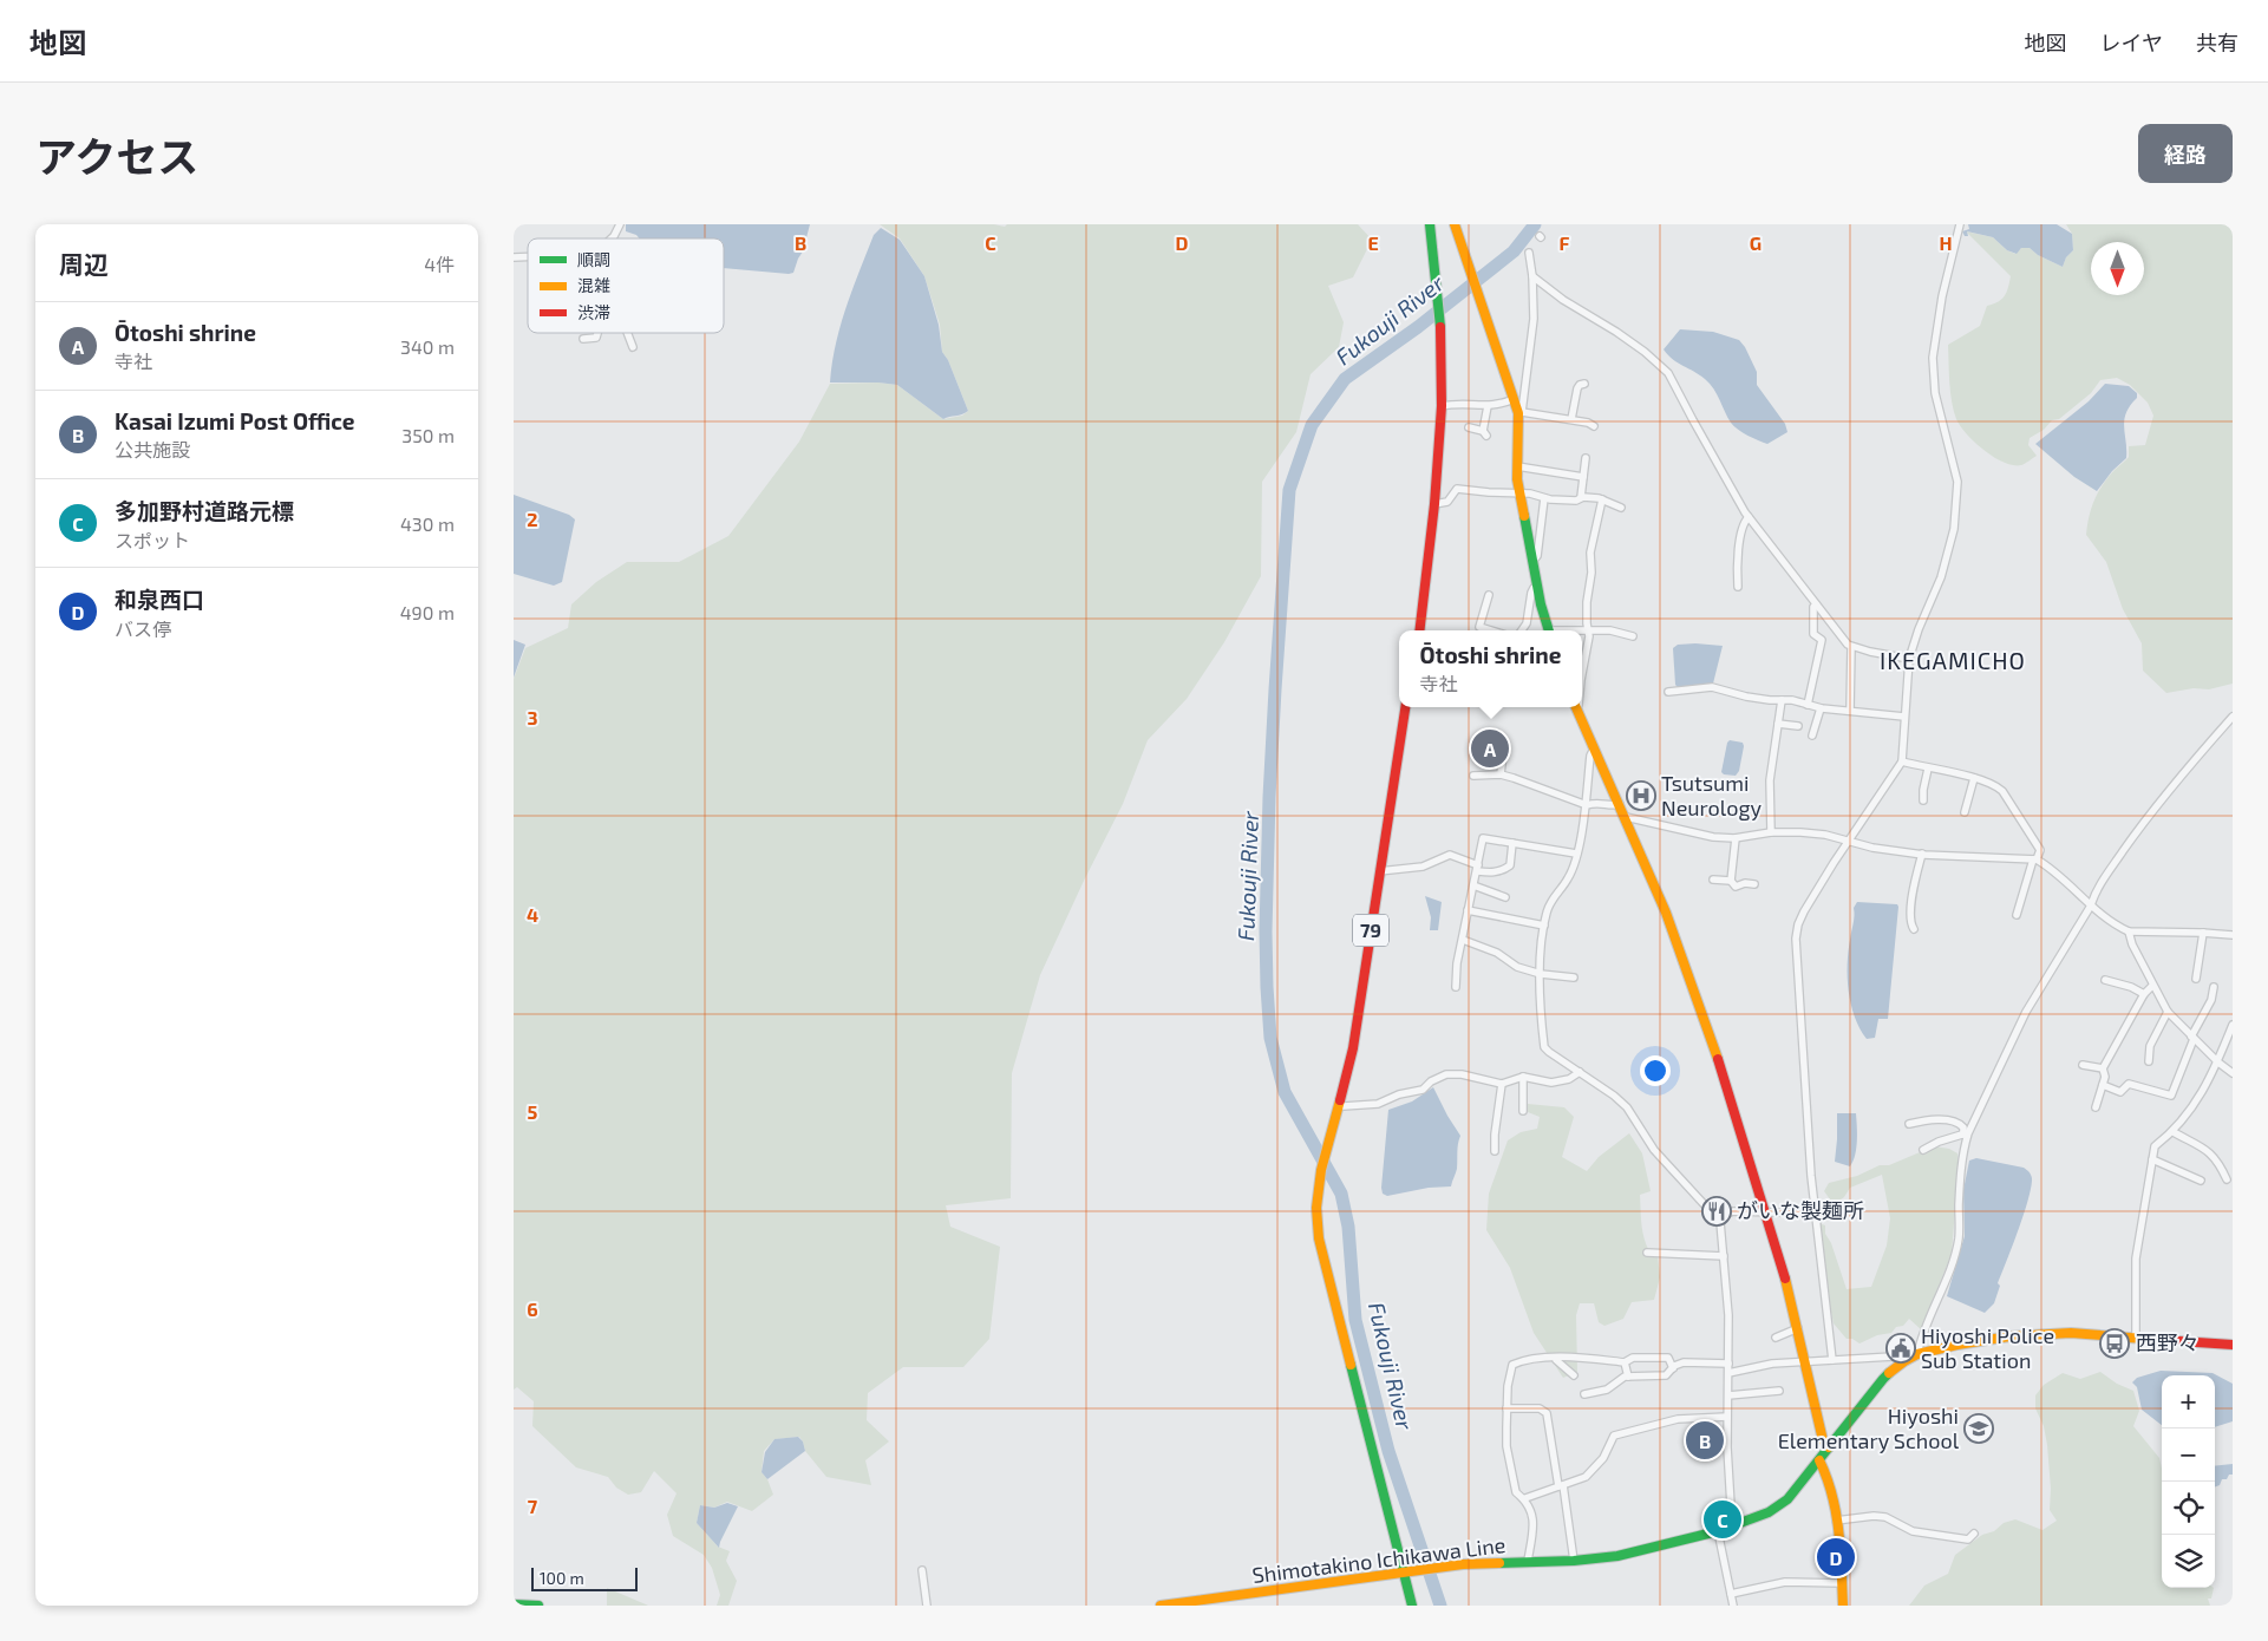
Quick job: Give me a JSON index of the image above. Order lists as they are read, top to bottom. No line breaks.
{"streets":{"main road":["79","Shimotakino Ichikawa Line"]},"crossings":[["79","Shimotakino Ichikawa Line"]],"districts":["IKEGAMICHO"],"water":["Fukouji River"],"places":{"hospital":["Tsutsumi Neurology"],"restaurant":["がいな製麺所"],"bus stop":["西野々"],"public building":["Hiyoshi Police Sub Station"],"school or university":["Hiyoshi Elementary School"]},"legend":["順調","混雑","渋滞"],"scale_bar":"100 m","north":"bottom","page":{"header":"地図","nav":["地図","レイヤ","共有"],"title":"アクセス","buttons":"経路","heading":["周辺","4件"],"list":[{"mark":"A","name":"Ōtoshi shrine","note":"寺社","value":"340 m"},{"mark":"B","name":"Kasai Izumi Post Office","note":"公共施設","value":"350 m"},{"mark":"C","name":"多加野村道路元標","note":"スポット","value":"430 m"},{"mark":"D","name":"和泉西口","note":"バス停","value":"490 m"}],"popup":["Ōtoshi shrine","寺社"],"pins":["A","B","C","D"],"map_buttons":["+","−"],"scale":"100 m"},"grid":{"columns":["B","C","D","E","F","G","H"],"rows":["2","3","4","5","6","7"]}}
